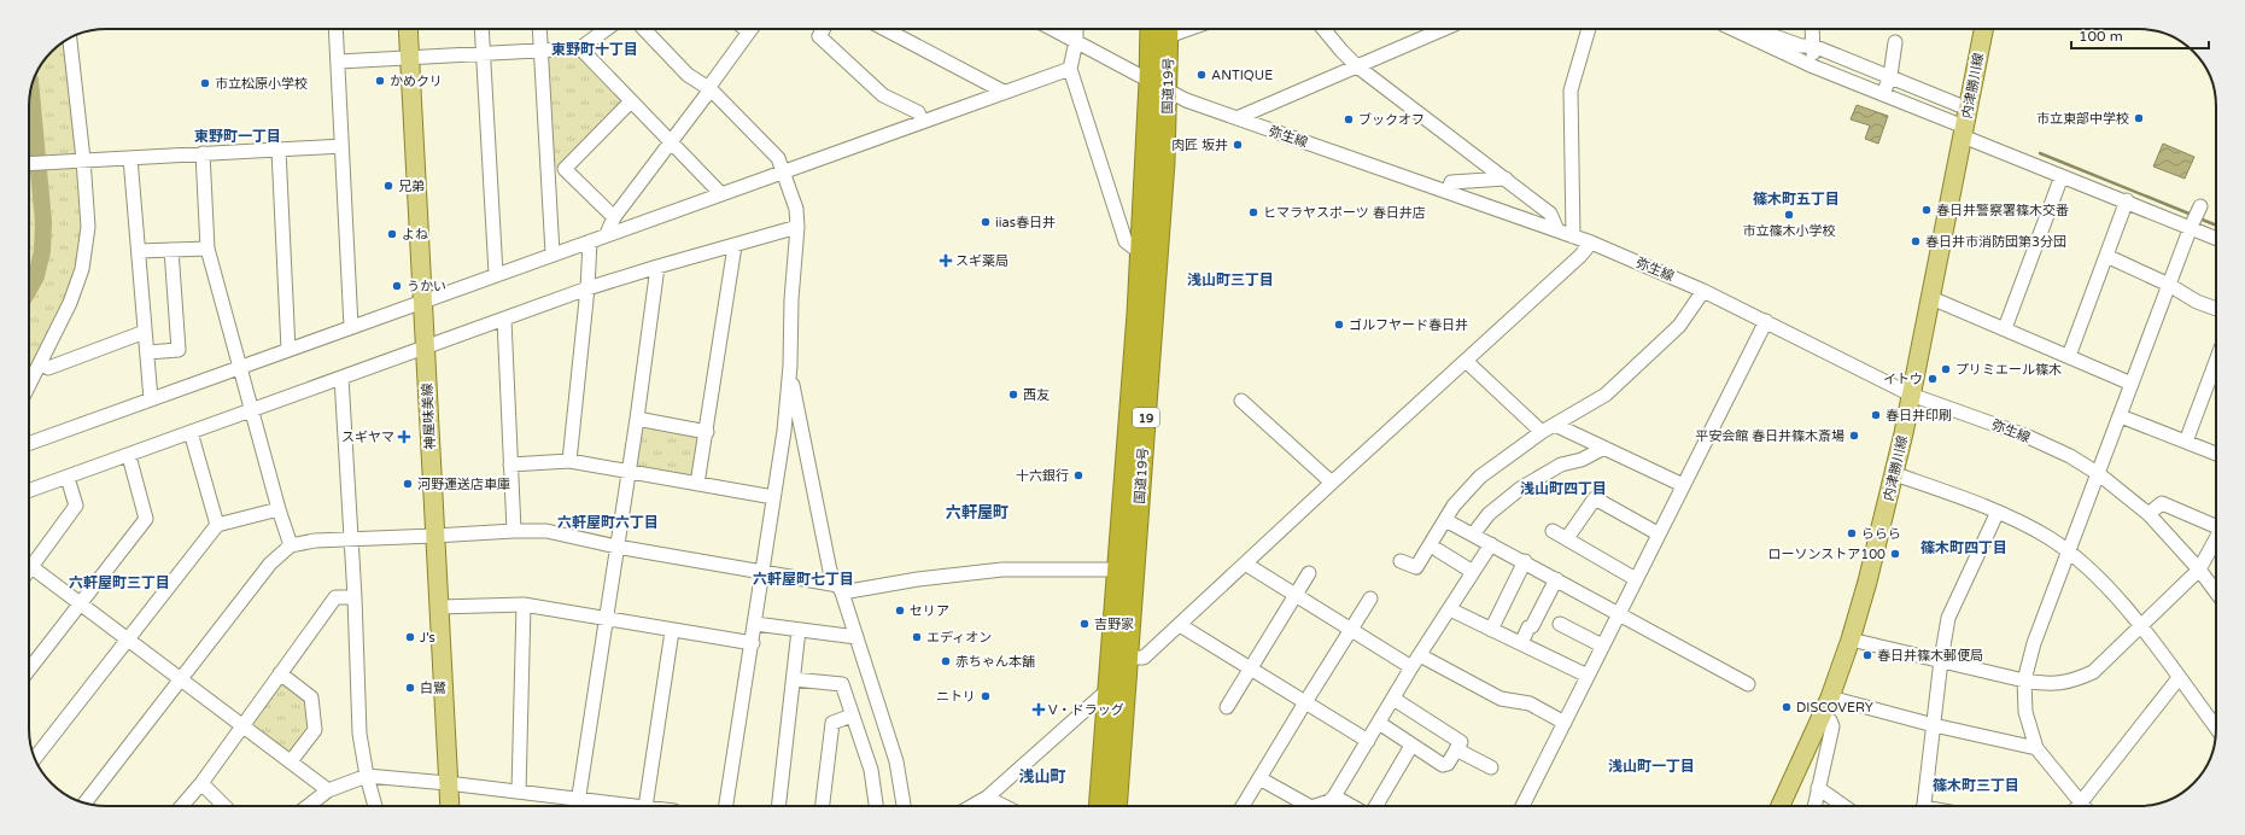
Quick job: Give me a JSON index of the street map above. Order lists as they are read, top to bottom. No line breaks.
{"streets":{"highway":["国道19号","19"],"main road":["内津勝川線","神屋味美線"],"street":["弥生線"]},"crossings":[["国道19号","弥生線"],["内津勝川線","弥生線"]],"districts":["東野町十丁目","東野町一丁目","篠木町五丁目","浅山町三丁目","浅山町四丁目","六軒屋町","六軒屋町六丁目","篠木町四丁目","六軒屋町七丁目","六軒屋町三丁目","浅山町一丁目","浅山町","篠木町三丁目"],"places":{"other":["ANTIQUE","かめクリ","市立松原小学校","市立東部中学校","ブックオフ","肉匠 坂井","兄弟","春日井警察署篠木交番","ヒマラヤスポーツ 春日井店","市立篠木小学校","iias春日井","よね","春日井市消防団第3分団","うかい","ゴルフヤード春日井","プリミエール篠木","イトウ","西友","春日井印刷","平安会館 春日井篠木斎場","十六銀行","河野運送店車庫","ららら","ローソンストア100","セリア","吉野家","J's","エディオン","春日井篠木郵便局","赤ちゃん本舗","白鷺","ニトリ","DISCOVERY"],"health":["スギ薬局","スギヤマ","V・ドラッグ"]},"scale_bar":"100 m"}
